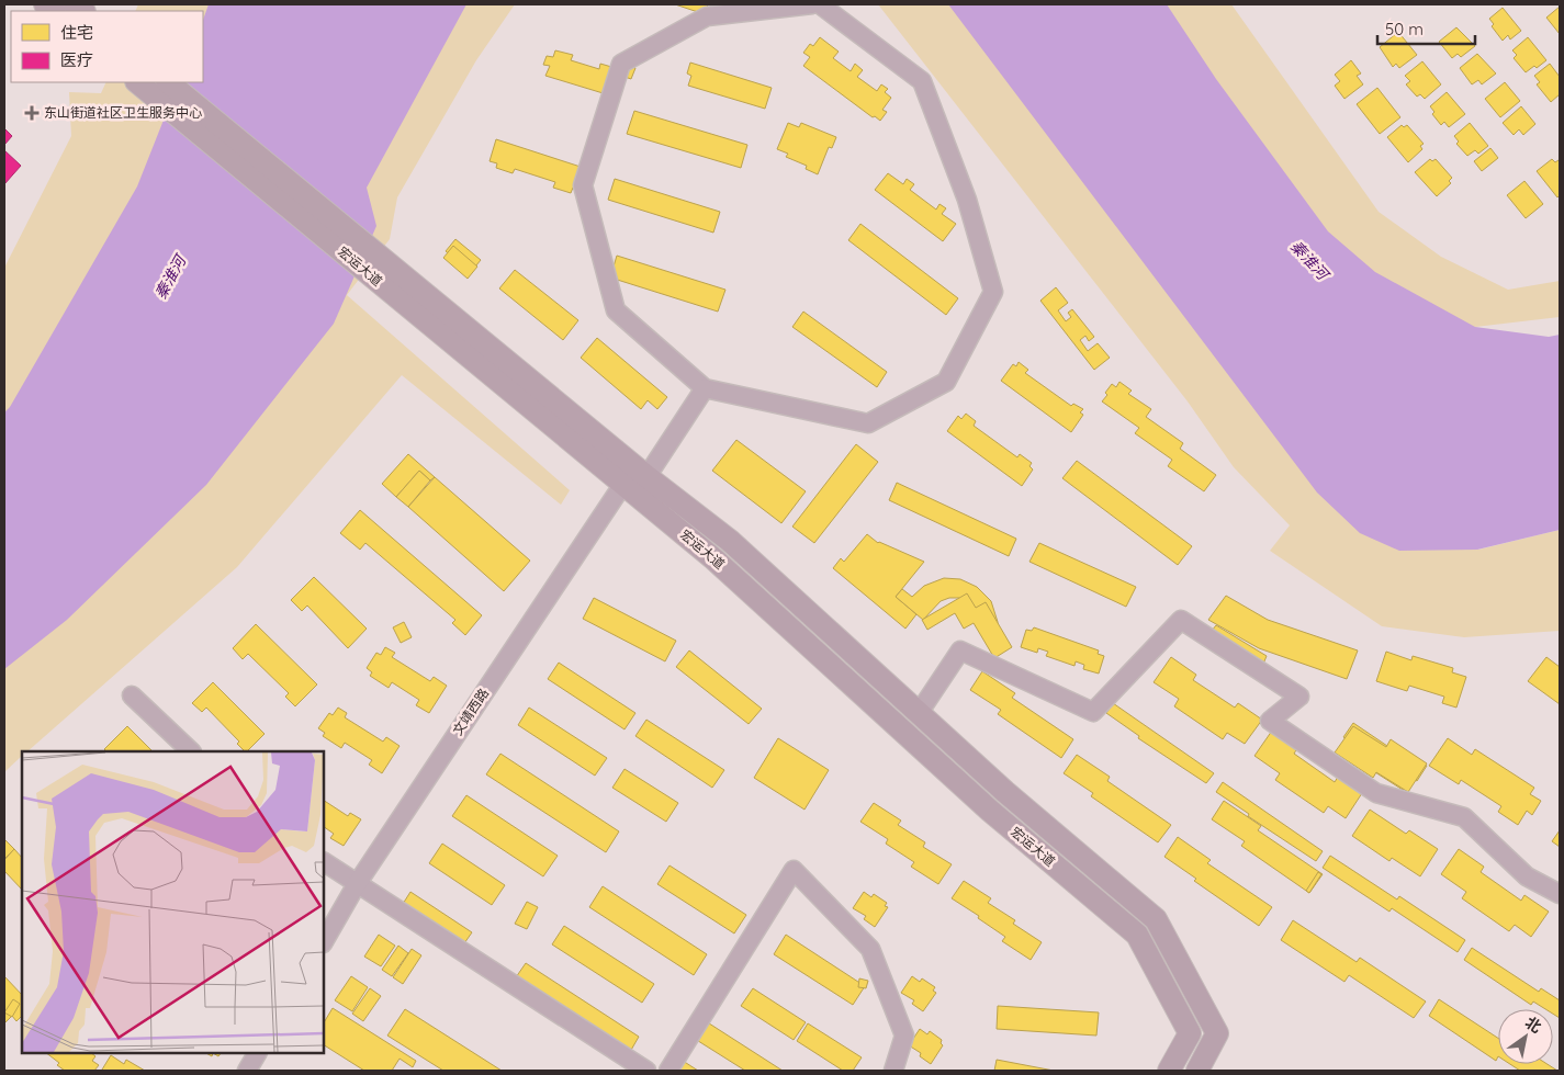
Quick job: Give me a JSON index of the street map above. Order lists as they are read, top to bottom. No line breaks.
{"streets":{"main road":["宏运大道"],"street":["文靖西路"]},"crossings":[["宏运大道","文靖西路"]],"water":["秦淮河"],"places":{"health":["东山街道社区卫生服务中心"]},"legend":["住宅","医疗"],"scale_bar":"50 m","north":"top right"}
